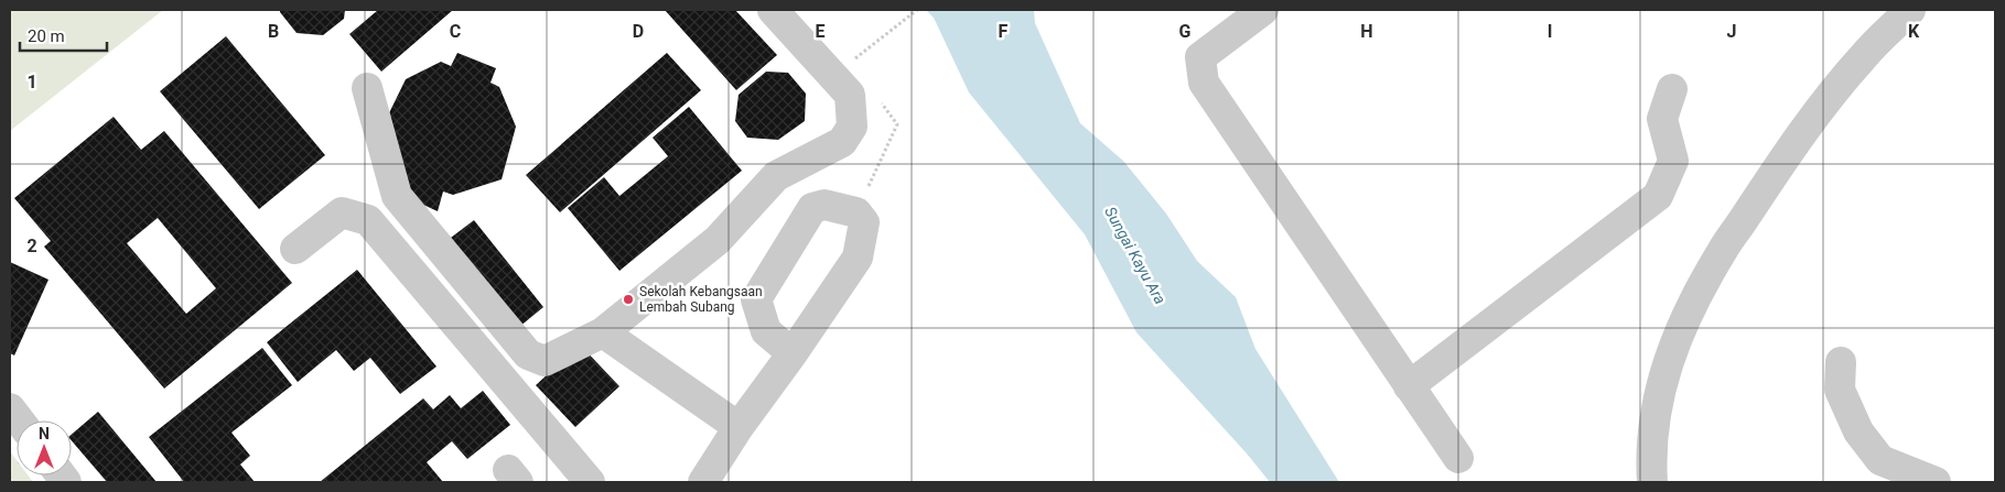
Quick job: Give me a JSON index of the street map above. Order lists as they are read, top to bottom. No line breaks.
{"water":["Sungai Kayu Ara"],"places":["Sekolah Kebangsaan Lembah Subang"],"scale_bar":"20 m","north":"top","grid":{"columns":["B","C","D","E","F","G","H","I","J","K"],"rows":["1","2"]}}
